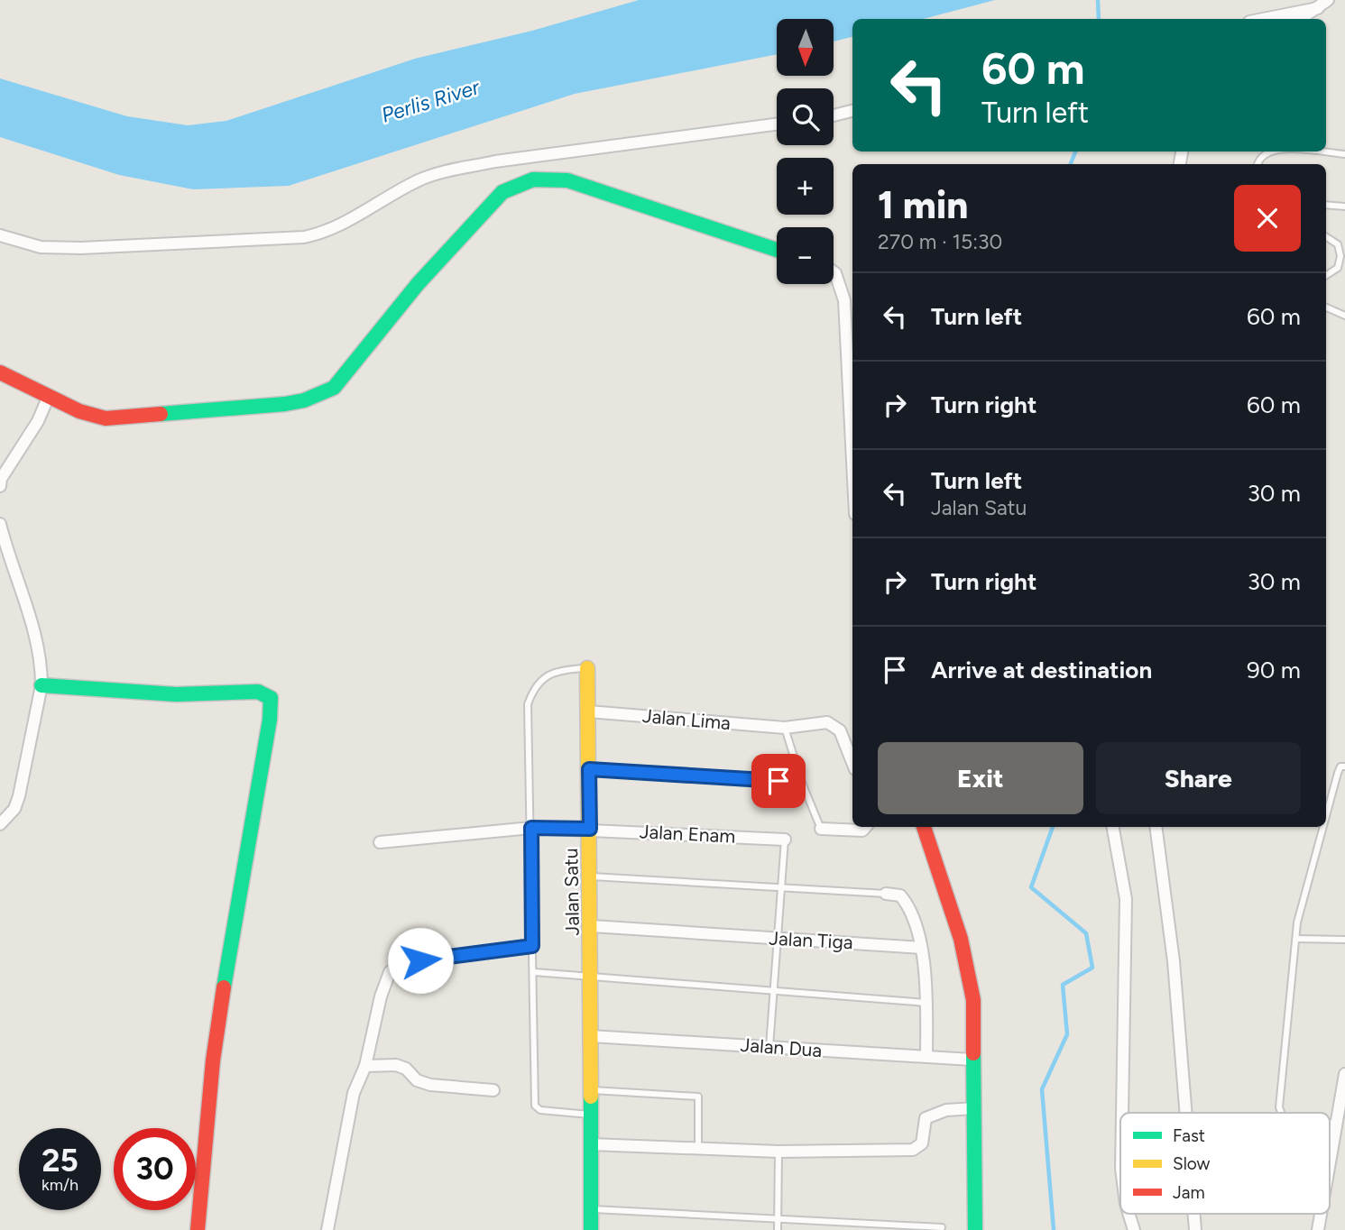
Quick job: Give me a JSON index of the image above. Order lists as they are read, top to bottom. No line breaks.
{"streets":{"street":["Jalan Lima","Jalan Enam","Jalan Satu","Jalan Tiga","Jalan Dua"]},"crossings":[["Jalan Lima","Jalan Satu"],["Jalan Enam","Jalan Satu"],["Jalan Satu","Jalan Tiga"],["Jalan Satu","Jalan Dua"]],"water":["Perlis River"],"legend":["Fast","Slow","Jam"],"north":"bottom","page":{"map_buttons":["+","−"],"turn":["60 m","Turn left"],"heading":["1 min","270 m · 15:30"],"list":[{"name":"Turn left","value":"60 m"},{"name":"Turn right","value":"60 m"},{"name":"Turn left","note":"Jalan Satu","value":"30 m"},{"name":"Turn right","value":"30 m"},{"name":"Arrive at destination","value":"90 m"}],"buttons":["Exit","Share"],"speed":"25 km/h","limit":"30"}}
